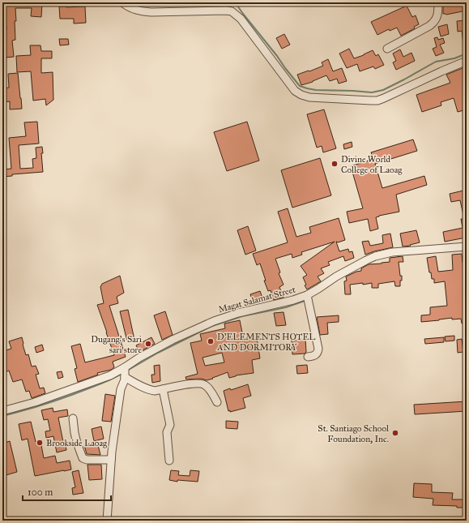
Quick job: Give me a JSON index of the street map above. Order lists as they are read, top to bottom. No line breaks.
{"streets":{"street":["Magat Salamat Street"]},"places":["Divine World College of Laoag","D'ELEMENTS HOTEL AND DORMITORY","Dugang's Sari sari store","St. Santiago School Foundation, Inc.","Brookside Laoag"],"scale_bar":"100 m"}
